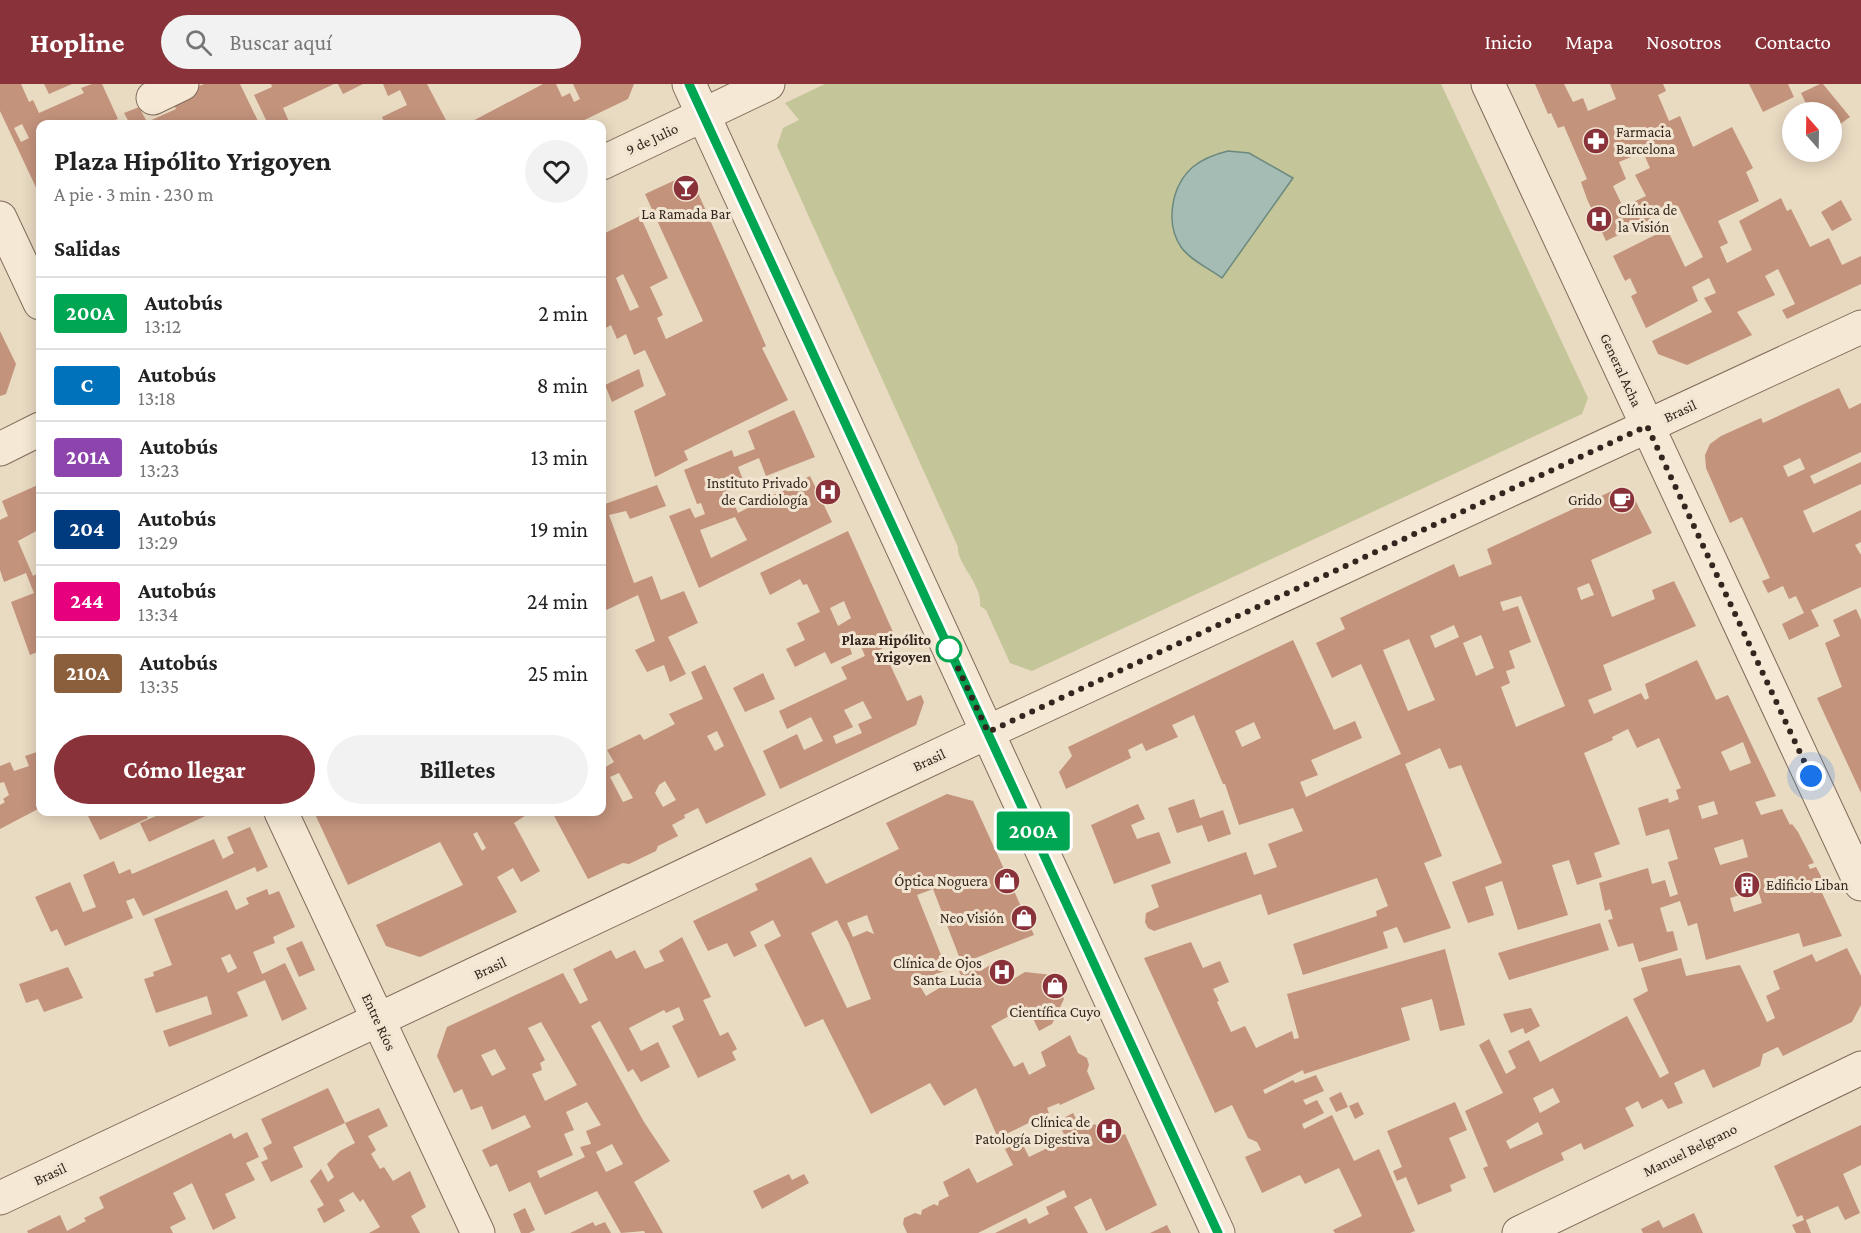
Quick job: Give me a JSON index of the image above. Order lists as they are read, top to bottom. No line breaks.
{"streets":{"street":["9 de Julio","General Acha","Brasil","Entre Ríos","Manuel Belgrano"]},"crossings":[["General Acha","Brasil"],["Brasil","Entre Ríos"]],"places":{"pharmacy":["Farmacia Barcelona"],"bar":["La Ramada Bar"],"hospital":["Clínica de la Visión","Instituto Privado de Cardiología","Clínica de Ojos Santa Lucia","Clínica de Patología Digestiva"],"cafe":["Grido"],"other":["Plaza Hipólito Yrigoyen"],"shop":["Óptica Noguera","Neo Visión","Científica Cuyo"],"building":["Edificio Liban"]},"lines":["bus line 200A"],"north":"top","page":{"header":"Hopline","search":"Buscar aquí","nav":["Inicio","Mapa","Nosotros","Contacto"],"on_map":"200A","heading":[["Plaza Hipólito Yrigoyen","A pie · 3 min · 230 m"],"Salidas"],"list":[{"mark":"200A","name":"Autobús","note":"13:12","value":"2 min"},{"mark":"C","name":"Autobús","note":"13:18","value":"8 min"},{"mark":"201A","name":"Autobús","note":"13:23","value":"13 min"},{"mark":"204","name":"Autobús","note":"13:29","value":"19 min"},{"mark":"244","name":"Autobús","note":"13:34","value":"24 min"},{"mark":"210A","name":"Autobús","note":"13:35","value":"25 min"}],"buttons":["Cómo llegar","Billetes"]}}
